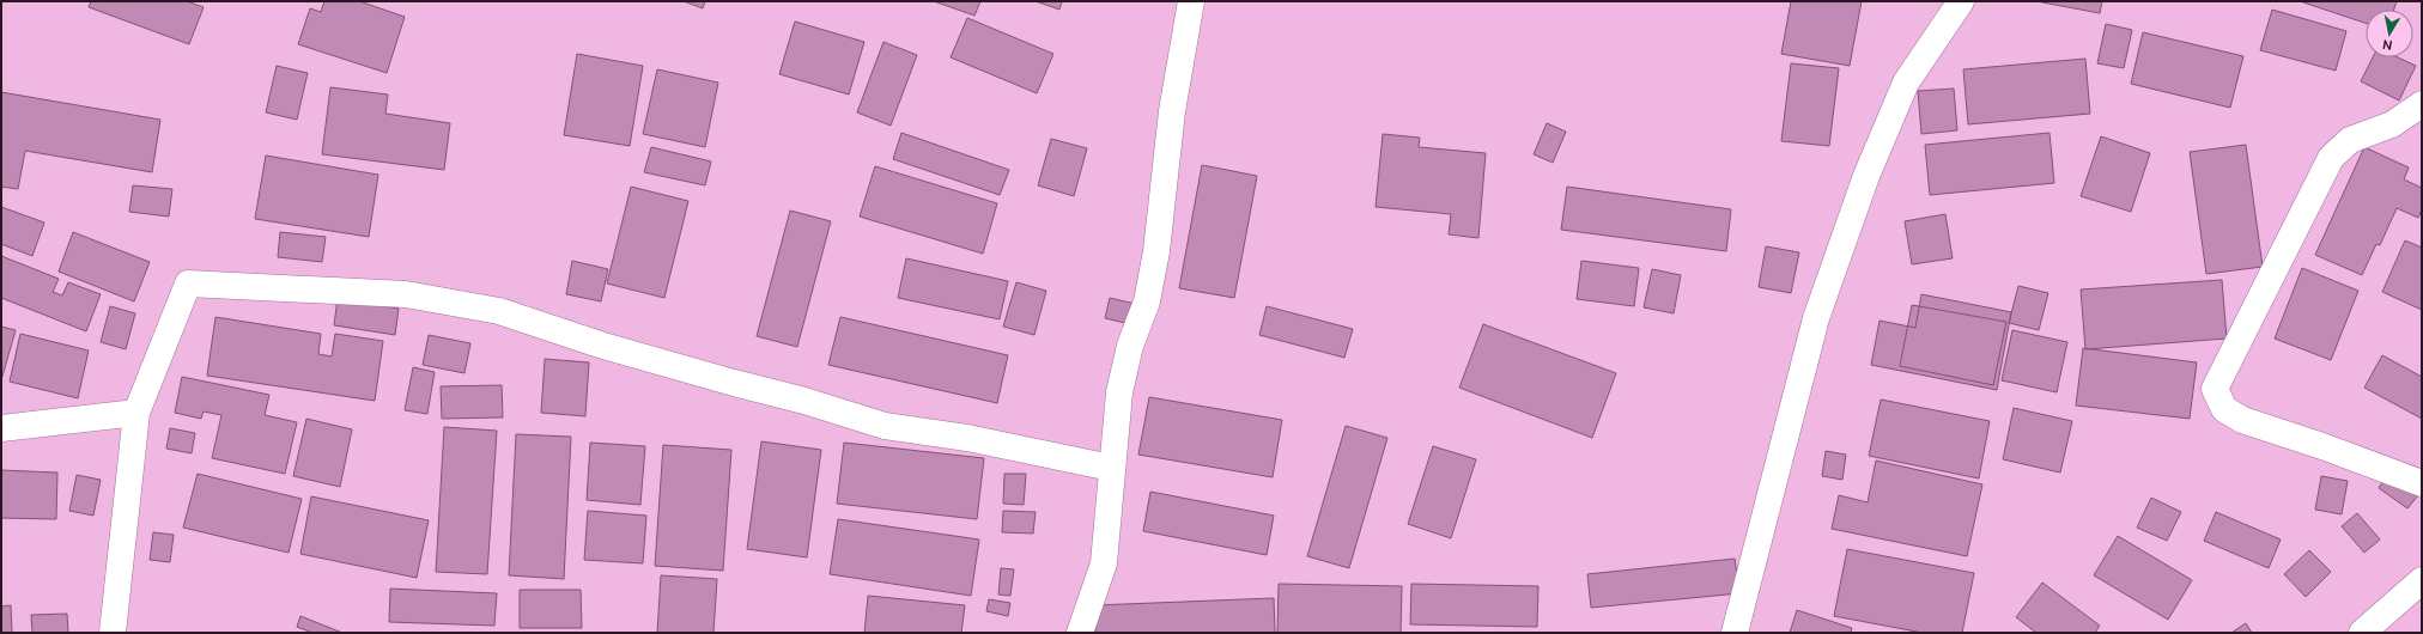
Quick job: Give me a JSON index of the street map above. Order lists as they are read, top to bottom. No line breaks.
{"north":"bottom"}
